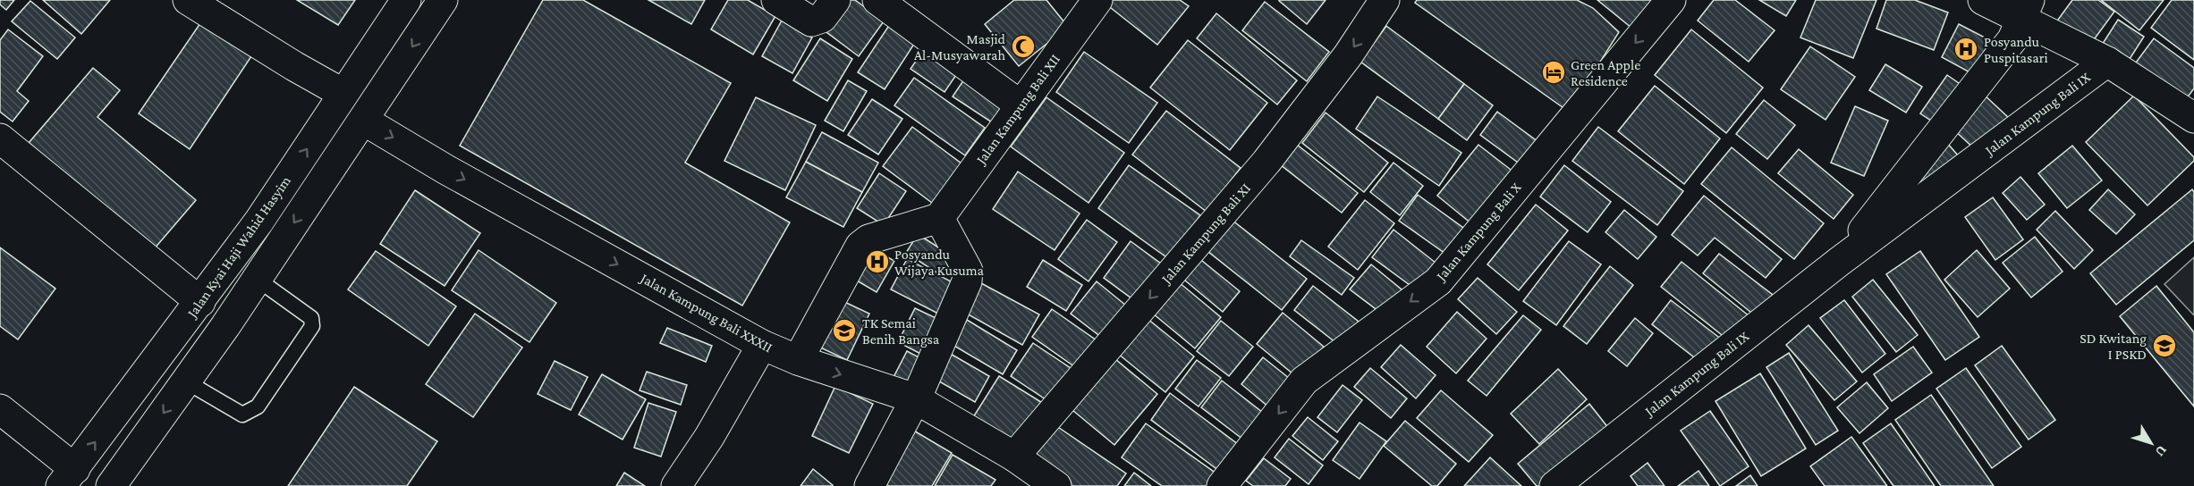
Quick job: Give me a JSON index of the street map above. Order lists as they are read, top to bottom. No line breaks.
{"streets":{"street":["Jalan Kampung Bali XII","Jalan Kampung Bali IX","Jalan Kampung Bali X","Jalan Kampung Bali XI","Jalan Kyai Haji Wahid Hasyim","Jalan Kampung Bali XXXII"]},"crossings":[["Jalan Kampung Bali XI","Jalan Kampung Bali XXXII"]],"one_way":["Jalan Kampung Bali X","Jalan Kampung Bali XI","Jalan Kampung Bali XXXII"],"places":{"mosque":["Masjid Al-Musyawarah"],"hospital":["Posyandu Puspitasari","Posyandu Wijaya Kusuma"],"hotel":["Green Apple Residence"],"school or university":["TK Semai Benih Bangsa","SD Kwitang I PSKD"]},"north":"bottom right"}
